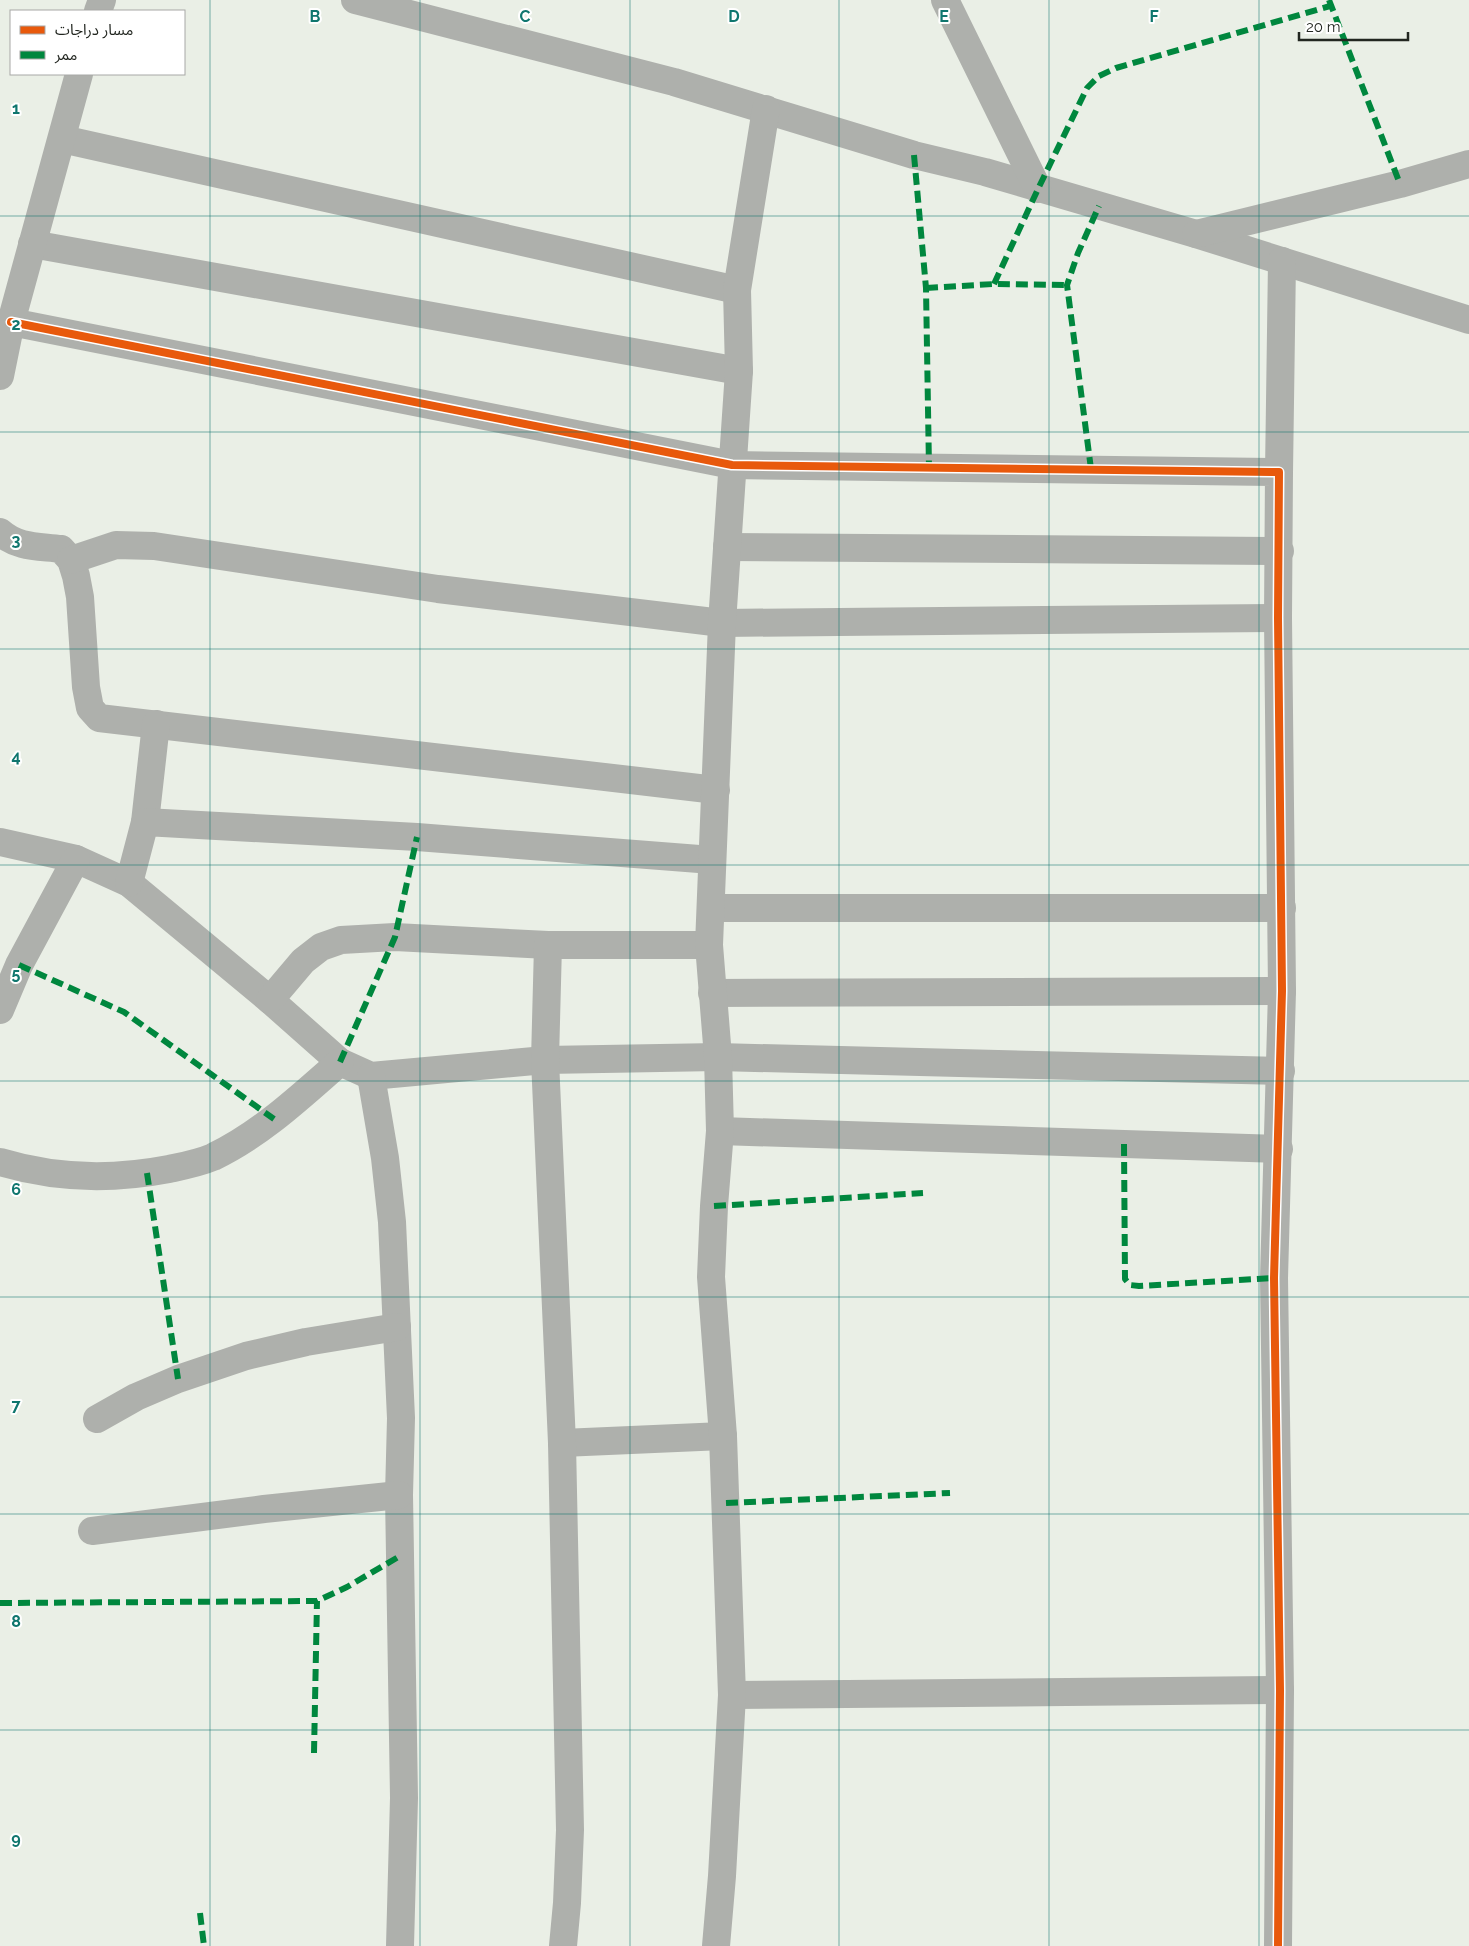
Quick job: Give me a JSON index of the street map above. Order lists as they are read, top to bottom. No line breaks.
{"legend":["مسار دراجات","ممر"],"scale_bar":"20 m","grid":{"columns":["B","C","D","E","F"],"rows":["1","2","3","4","5","6","7","8","9"]}}
